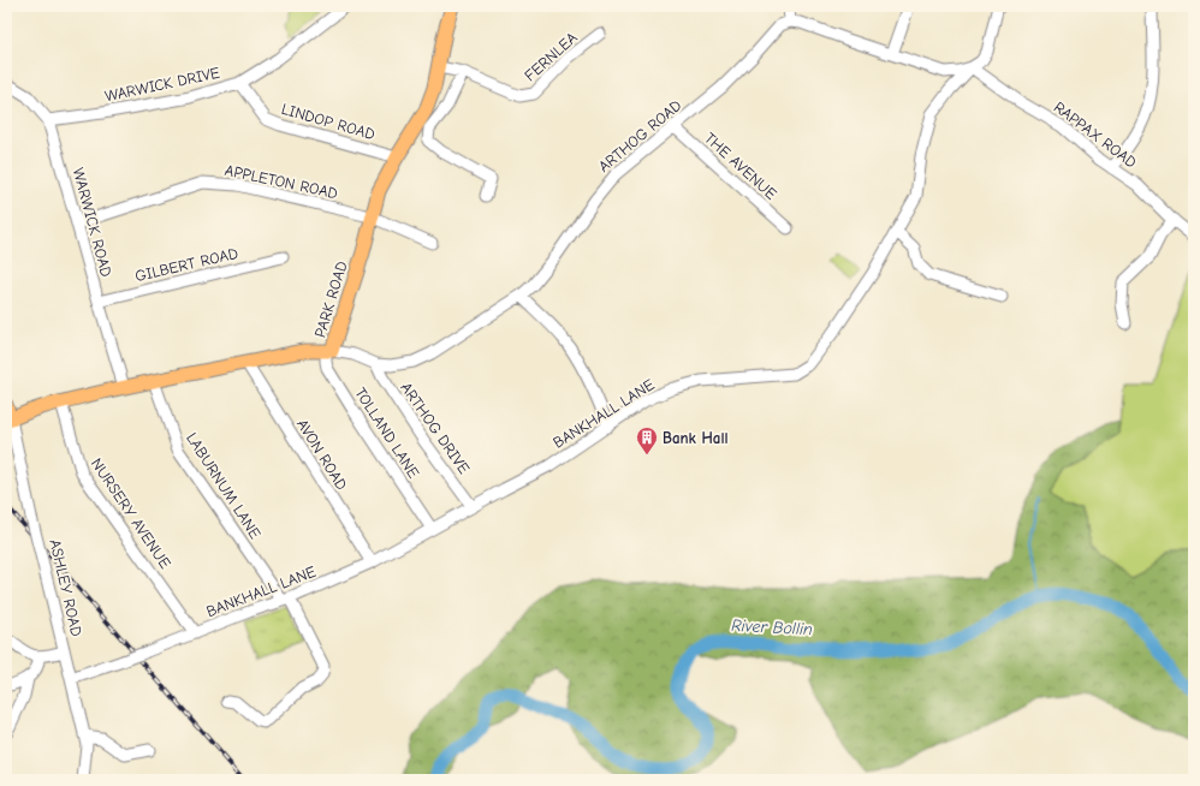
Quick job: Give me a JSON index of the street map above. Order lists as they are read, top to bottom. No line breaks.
{"streets":{"main road":["PARK ROAD","ASHLEY ROAD"],"street":["FERNLEA","WARWICK DRIVE","LINDOP ROAD","RAPPAX ROAD","ARTHOG ROAD","THE AVENUE","APPLETON ROAD","WARWICK ROAD","GILBERT ROAD","BANKHALL LANE","ARTHOG DRIVE","TOLLAND LANE","AVON ROAD","LABURNUM LANE","NURSERY AVENUE"]},"crossings":[["FERNLEA","PARK ROAD"],["WARWICK DRIVE","LINDOP ROAD"],["WARWICK DRIVE","WARWICK ROAD"],["LINDOP ROAD","PARK ROAD"],["RAPPAX ROAD","BANKHALL LANE"],["ARTHOG ROAD","THE AVENUE"],["ARTHOG ROAD","PARK ROAD"],["ARTHOG ROAD","ARTHOG DRIVE"],["ARTHOG ROAD","TOLLAND LANE"],["APPLETON ROAD","WARWICK ROAD"],["APPLETON ROAD","PARK ROAD"],["WARWICK ROAD","GILBERT ROAD"],["WARWICK ROAD","PARK ROAD"],["PARK ROAD","TOLLAND LANE"],["PARK ROAD","AVON ROAD"],["PARK ROAD","LABURNUM LANE"],["PARK ROAD","NURSERY AVENUE"],["PARK ROAD","ASHLEY ROAD"],["BANKHALL LANE","ARTHOG DRIVE"],["BANKHALL LANE","TOLLAND LANE"],["BANKHALL LANE","AVON ROAD"],["BANKHALL LANE","LABURNUM LANE"],["BANKHALL LANE","NURSERY AVENUE"],["BANKHALL LANE","ASHLEY ROAD"]],"water":["River Bollin"],"places":{"building":["Bank Hall"]}}
